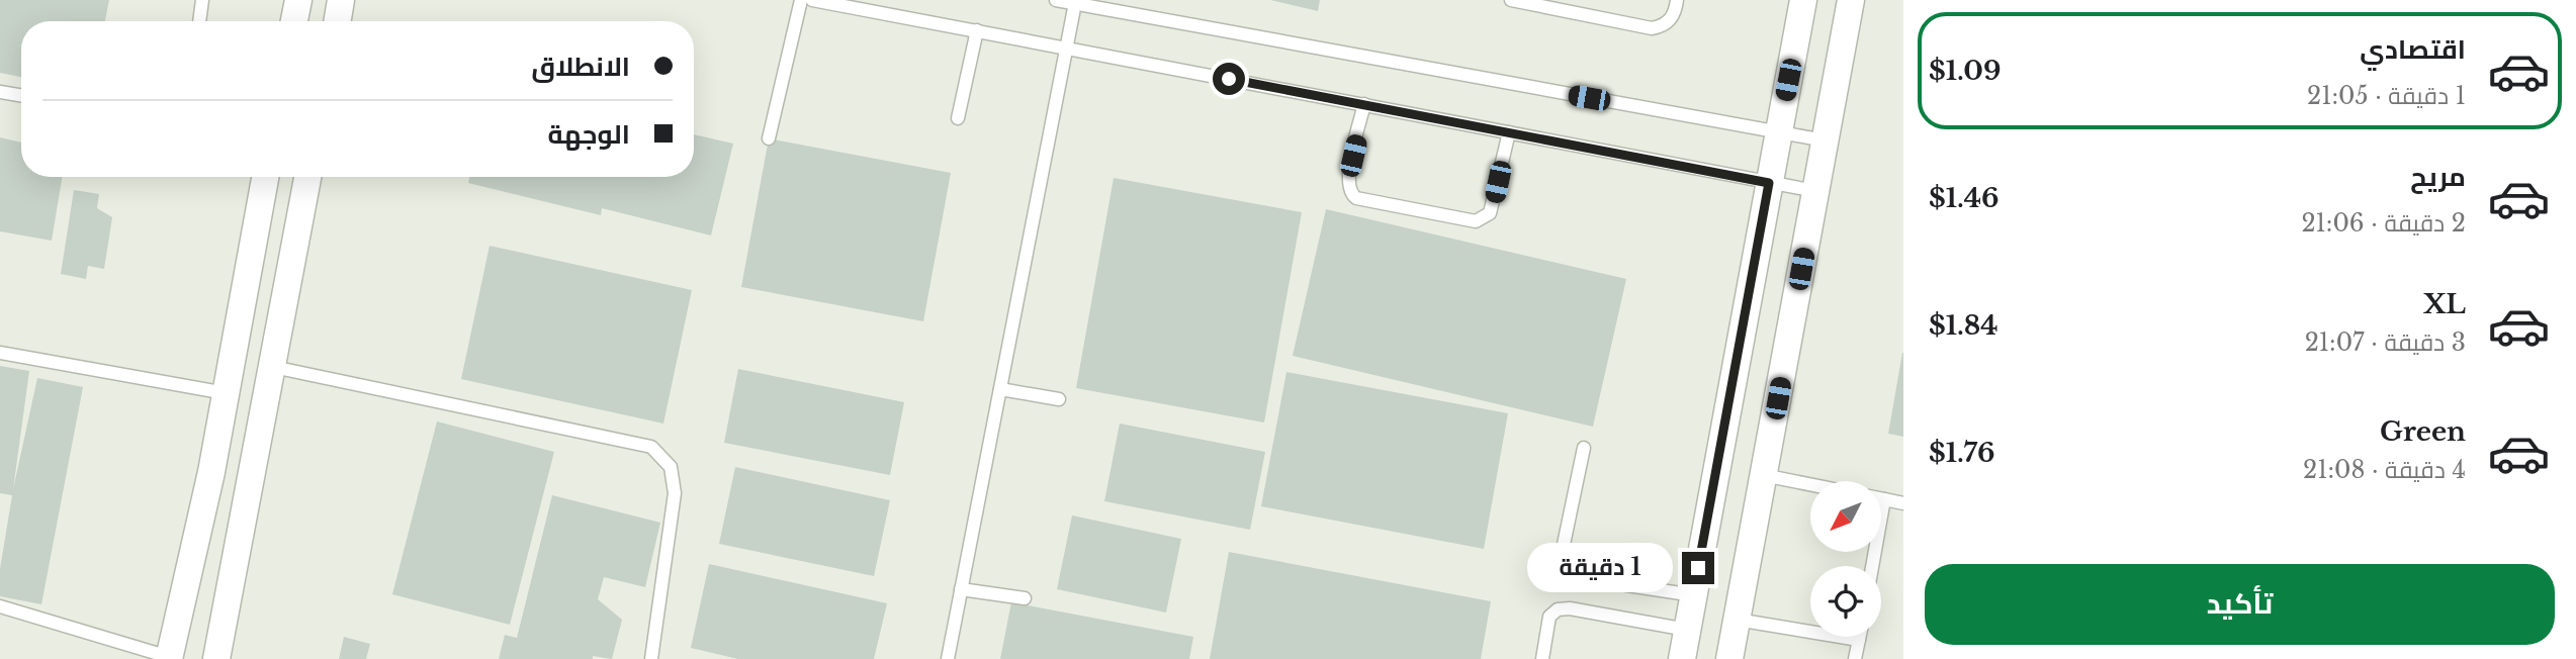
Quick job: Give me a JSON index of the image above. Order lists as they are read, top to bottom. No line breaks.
{"north":"bottom left","page":{"list":[{"name":"اقتصادي","note":"1 دقيقة · 21:05","value":"$1.09"},{"name":"مريح","note":"2 دقيقة · 21:06","value":"$1.46"},{"name":"XL","note":"3 دقيقة · 21:07","value":"$1.84"},{"name":"Green","note":"4 دقيقة · 21:08","value":"$1.76"}],"banner":["الانطلاق","الوجهة"],"bubble":"1 دقيقة","buttons":"تأكيد"}}
